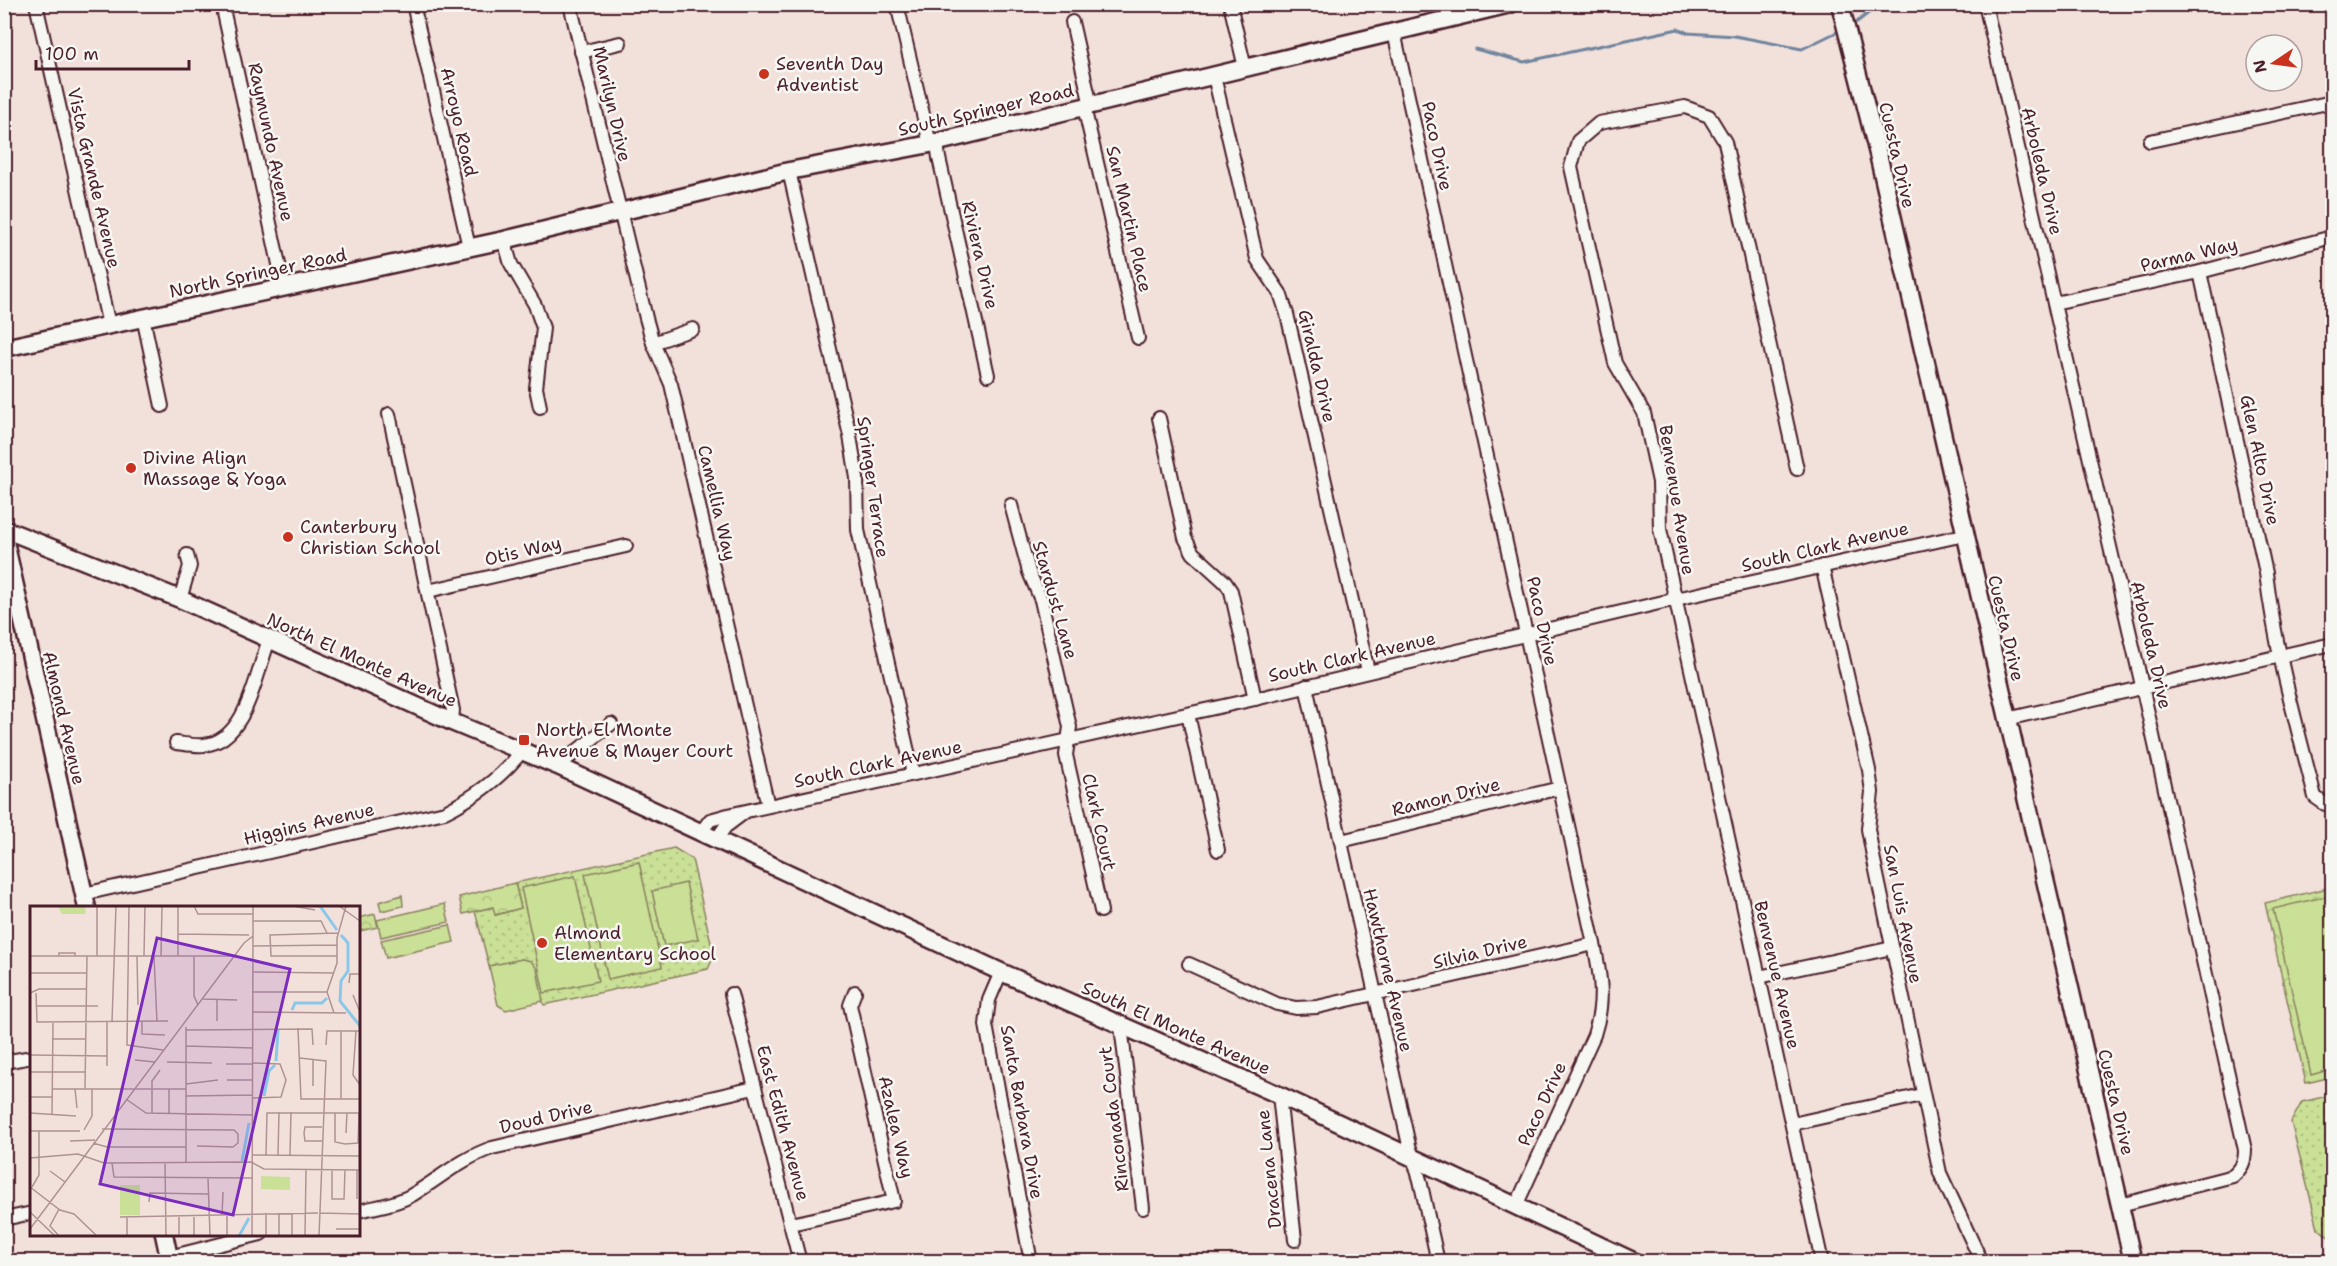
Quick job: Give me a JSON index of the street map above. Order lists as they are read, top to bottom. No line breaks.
{"streets":{"street":["Marilyn Drive","South Springer Road","Arroyo Road","Raymundo Avenue","Paco Drive","Cuesta Drive","Arboleda Drive","Vista Grande Avenue","San Martin Place","Riviera Drive","Parma Way","North Springer Road","Giralda Drive","Glen Alto Drive","Springer Terrace","Benvenue Avenue","Camellia Way","South Clark Avenue","Otis Way","Stardust Lane","North El Monte Avenue","Almond Avenue","Ramon Drive","Clark Court","Higgins Avenue","San Luis Avenue","Silvia Drive","Hawthorne Avenue","South El Monte Avenue","Santa Barbara Drive","Doud Drive","Rinconada Court","East Edith Avenue","Azalea Way","Dracena Lane"]},"crossings":[["Marilyn Drive","South Springer Road"],["Marilyn Drive","Camellia Way"],["South Springer Road","Arroyo Road"],["South Springer Road","Paco Drive"],["South Springer Road","San Martin Place"],["South Springer Road","Riviera Drive"],["South Springer Road","North Springer Road"],["South Springer Road","Giralda Drive"],["South Springer Road","Springer Terrace"],["South Springer Road","Camellia Way"],["Arroyo Road","North Springer Road"],["Raymundo Avenue","North Springer Road"],["Paco Drive","South Clark Avenue"],["Paco Drive","Ramon Drive"],["Paco Drive","Silvia Drive"],["Paco Drive","South El Monte Avenue"],["Cuesta Drive","Arboleda Drive"],["Cuesta Drive","South Clark Avenue"],["Arboleda Drive","Parma Way"],["Vista Grande Avenue","North Springer Road"],["Parma Way","Glen Alto Drive"],["Giralda Drive","South Clark Avenue"],["Springer Terrace","South Clark Avenue"],["Benvenue Avenue","South Clark Avenue"],["Camellia Way","South Clark Avenue"],["South Clark Avenue","Stardust Lane"],["South Clark Avenue","North El Monte Avenue"],["South Clark Avenue","Clark Court"],["South Clark Avenue","San Luis Avenue"],["South Clark Avenue","Hawthorne Avenue"],["South Clark Avenue","South El Monte Avenue"],["Stardust Lane","Clark Court"],["North El Monte Avenue","Higgins Avenue"],["North El Monte Avenue","South El Monte Avenue"],["Almond Avenue","Higgins Avenue"],["Ramon Drive","Hawthorne Avenue"],["Silvia Drive","Hawthorne Avenue"],["Hawthorne Avenue","South El Monte Avenue"],["South El Monte Avenue","Santa Barbara Drive"],["South El Monte Avenue","Rinconada Court"],["South El Monte Avenue","Dracena Lane"],["Doud Drive","East Edith Avenue"],["East Edith Avenue","Azalea Way"]],"places":{"other":["Seventh Day Adventist","Divine Align Massage & Yoga","Canterbury Christian School","Almond Elementary School"],"transit":["North El Monte Avenue & Mayer Court"]},"scale_bar":"100 m","north":"left"}
